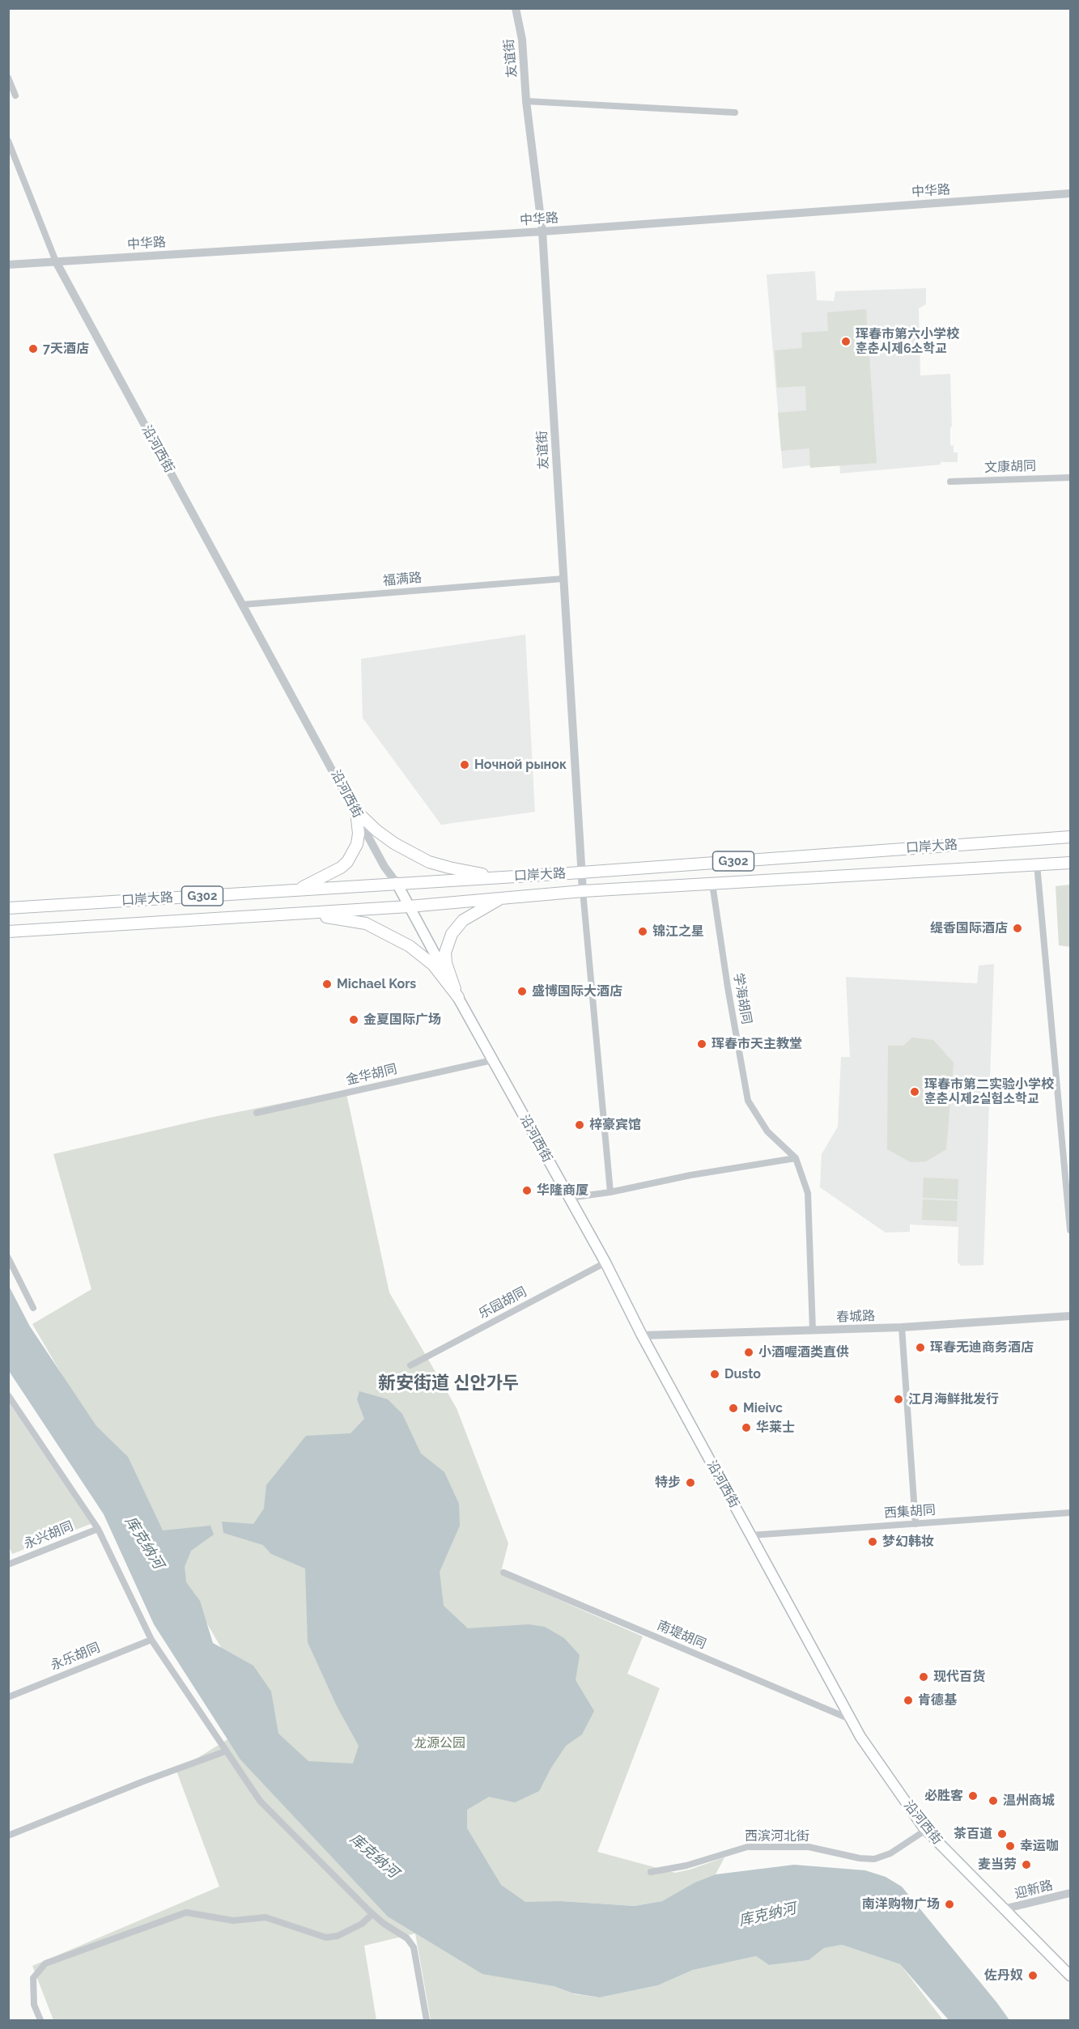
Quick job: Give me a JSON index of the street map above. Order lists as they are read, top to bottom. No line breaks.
{"streets":{"highway":["口岸大路","G302"],"main road":["沿河西街"],"street":["友谊街","中华路","文康胡同","福满路","学海胡同","金华胡同","乐园胡同","春城路","西集胡同","永兴胡同","南堤胡同","永乐胡同","西滨河北街","迎新路"]},"crossings":[["友谊街","中华路"],["友谊街","福满路"],["友谊街","口岸大路"],["中华路","沿河西街"],["沿河西街","福满路"],["沿河西街","口岸大路"],["沿河西街","金华胡同"],["沿河西街","乐园胡同"],["沿河西街","春城路"],["沿河西街","西集胡同"],["沿河西街","南堤胡同"],["沿河西街","西滨河北街"],["沿河西街","迎新路"],["口岸大路","学海胡同"],["学海胡同","春城路"]],"districts":["新安街道 신안가두"],"water":["库克纳河"],"parks":["龙源公园"],"places":["珲春市第六小学校 훈춘시제6소학교","7天酒店","Ночной рынок","缇香国际酒店","锦江之星","Michael Kors","盛博国际大酒店","金夏国际广场","珲春市天主教堂","珲春市第二实验小学校 훈춘시제2실험소학교","梓豪宾馆","华隆商厦","珲春无迪商务酒店","小酒喔酒类直供","Dusto","江月海鲜批发行","Mieivc","华莱士","特步","梦幻韩妆","现代百货","肯德基","必胜客","温州商城","茶百道","幸运咖","麦当劳","南洋购物广场","佐丹奴"]}
